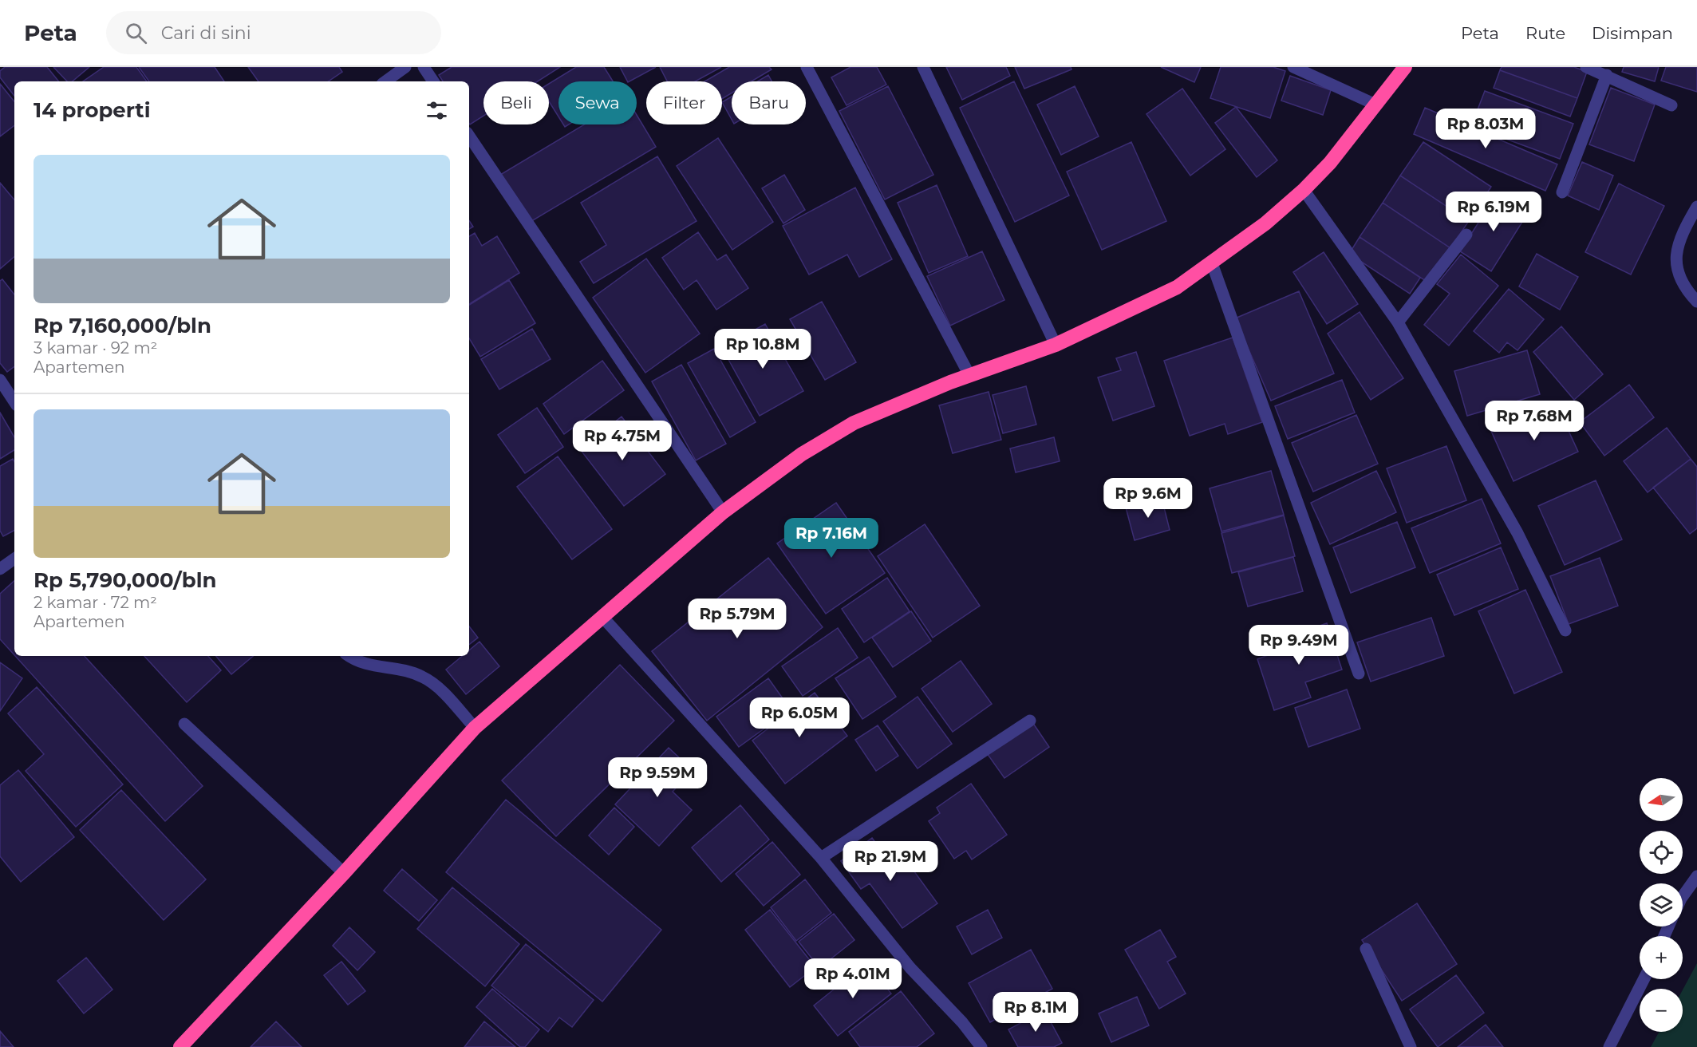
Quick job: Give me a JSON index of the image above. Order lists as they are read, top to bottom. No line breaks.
{"north":"left","page":{"header":"Peta","search":"Cari di sini","nav":["Peta","Rute","Disimpan"],"chip":["Beli","Sewa","Filter","Baru"],"heading":"14 properti","price":["Rp 8.03M","Rp 6.19M","Rp 10.8M","Rp 7.68M","Rp 4.75M","Rp 9.6M","Rp 7.16M","Rp 5.79M","Rp 9.49M","Rp 6.05M","Rp 9.59M","Rp 21.9M","Rp 4.01M","Rp 8.1M"],"list":[{"name":"Rp 7,160,000/bln","note":"3 kamar · 92 m² · Apartemen"},{"name":"Rp 5,790,000/bln","note":"2 kamar · 72 m² · Apartemen"}],"map_buttons":["+","−"]}}
